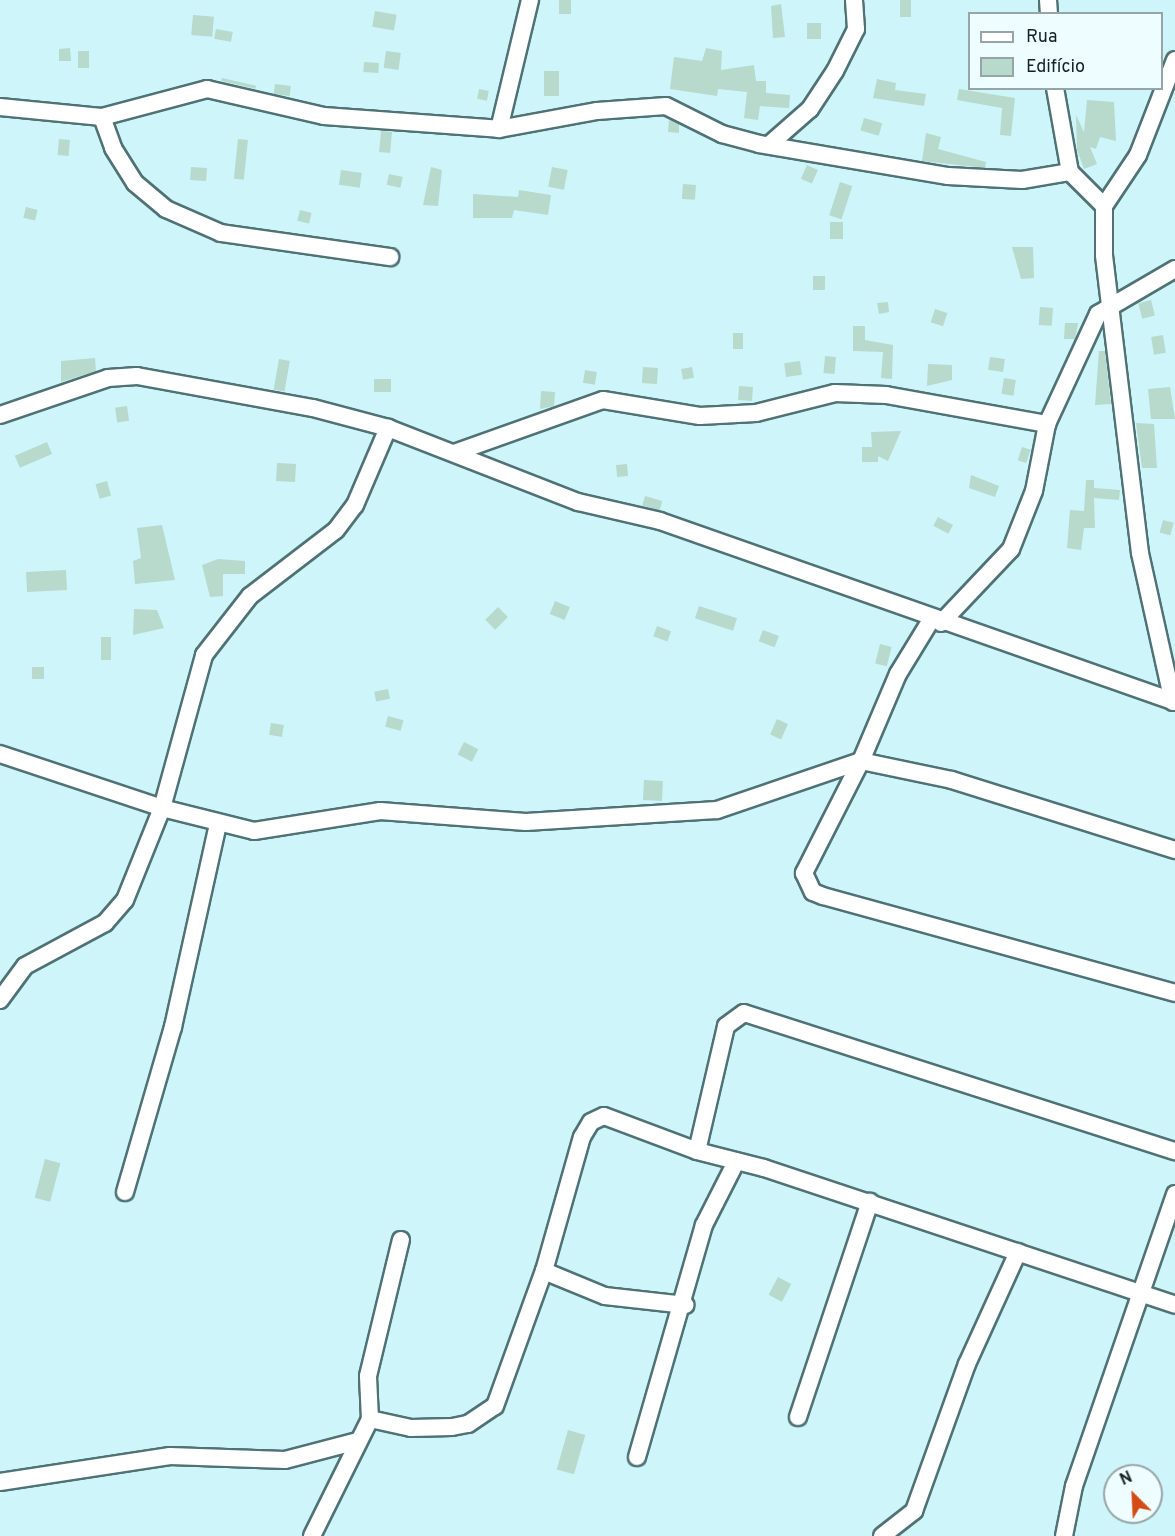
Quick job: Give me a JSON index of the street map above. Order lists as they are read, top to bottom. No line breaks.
{"legend":["Rua","Edifício"],"north":"top left"}
